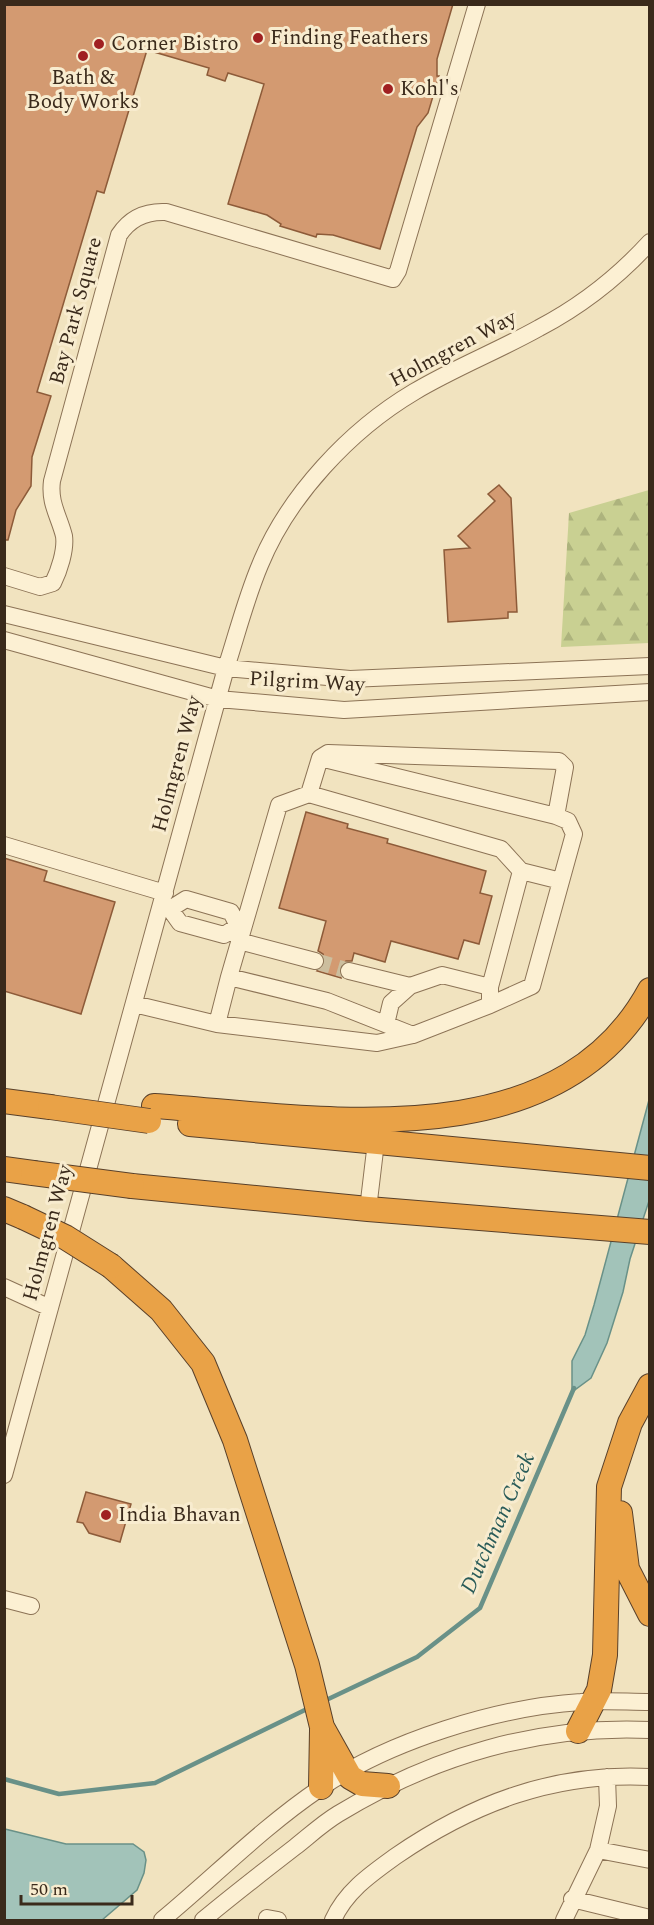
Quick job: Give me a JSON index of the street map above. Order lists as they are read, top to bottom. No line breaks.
{"streets":{"street":["Bay Park Square","Holmgren Way","Pilgrim Way"]},"crossings":[["Holmgren Way","Pilgrim Way"]],"water":["Dutchman Creek"],"places":["Finding Feathers","Corner Bistro","Bath & Body Works","Kohl's","India Bhavan"],"scale_bar":"50 m"}
